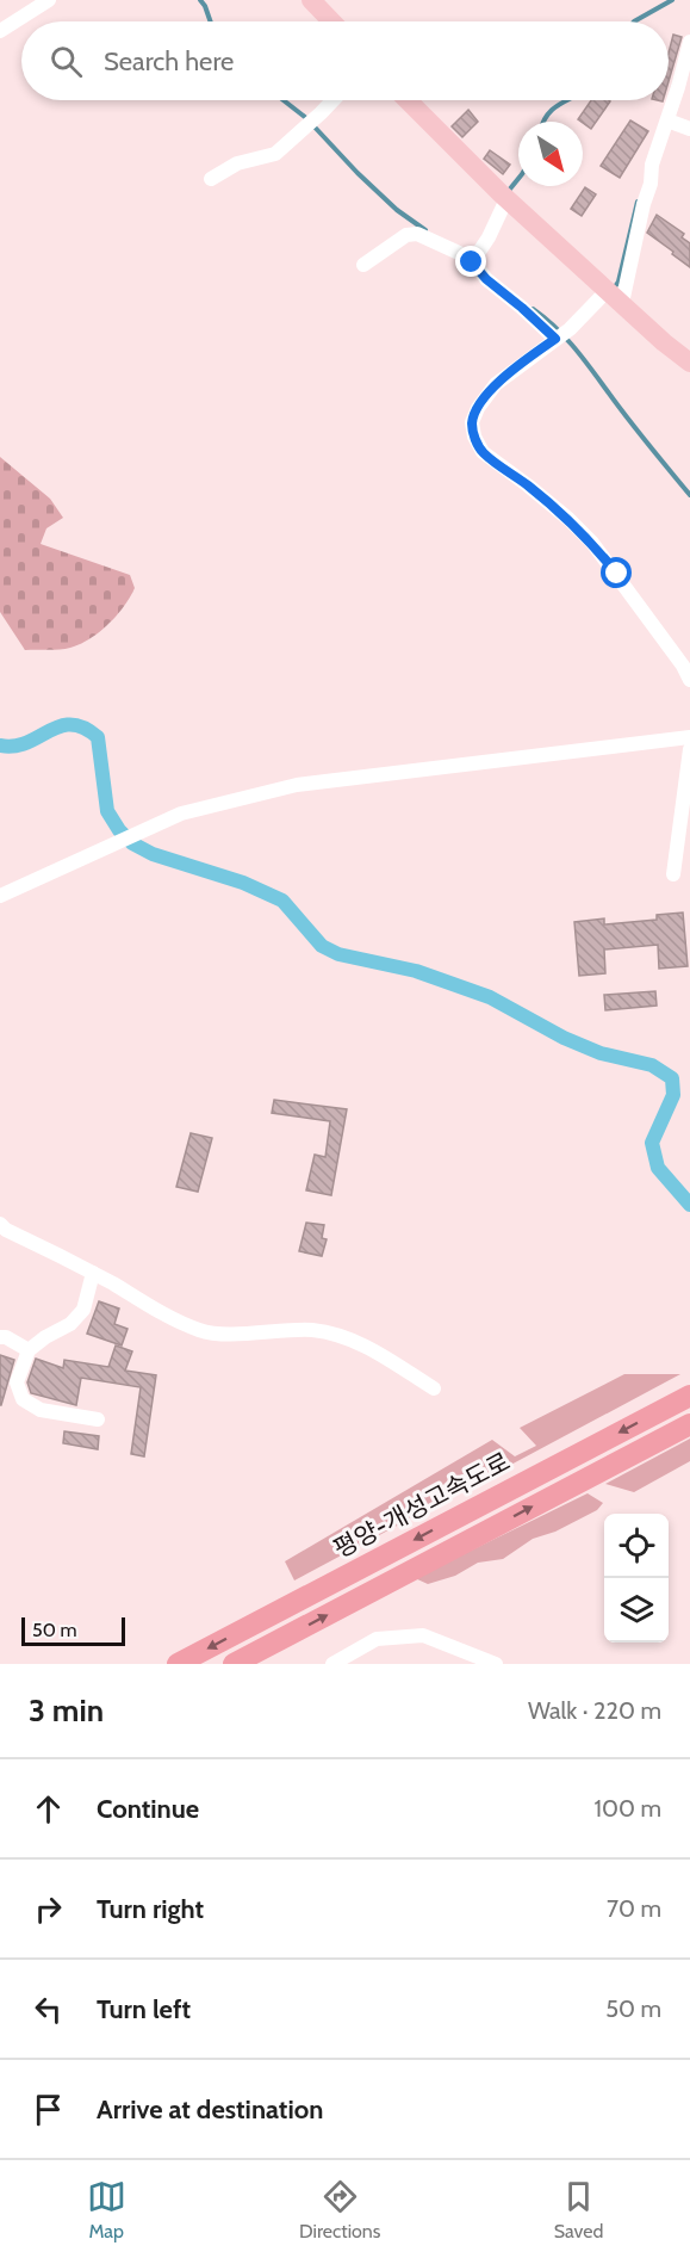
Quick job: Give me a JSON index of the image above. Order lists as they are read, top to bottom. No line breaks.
{"streets":{"highway":["평양-개성고속도로"]},"scale_bar":"50 m","north":"bottom right","page":{"search":"Search here","scale":"50 m","heading":["3 min","Walk · 220 m"],"list":[["Continue","100 m"],["Turn right","70 m"],["Turn left","50 m"],"Arrive at destination"],"nav":["Map","Directions","Saved"]}}
